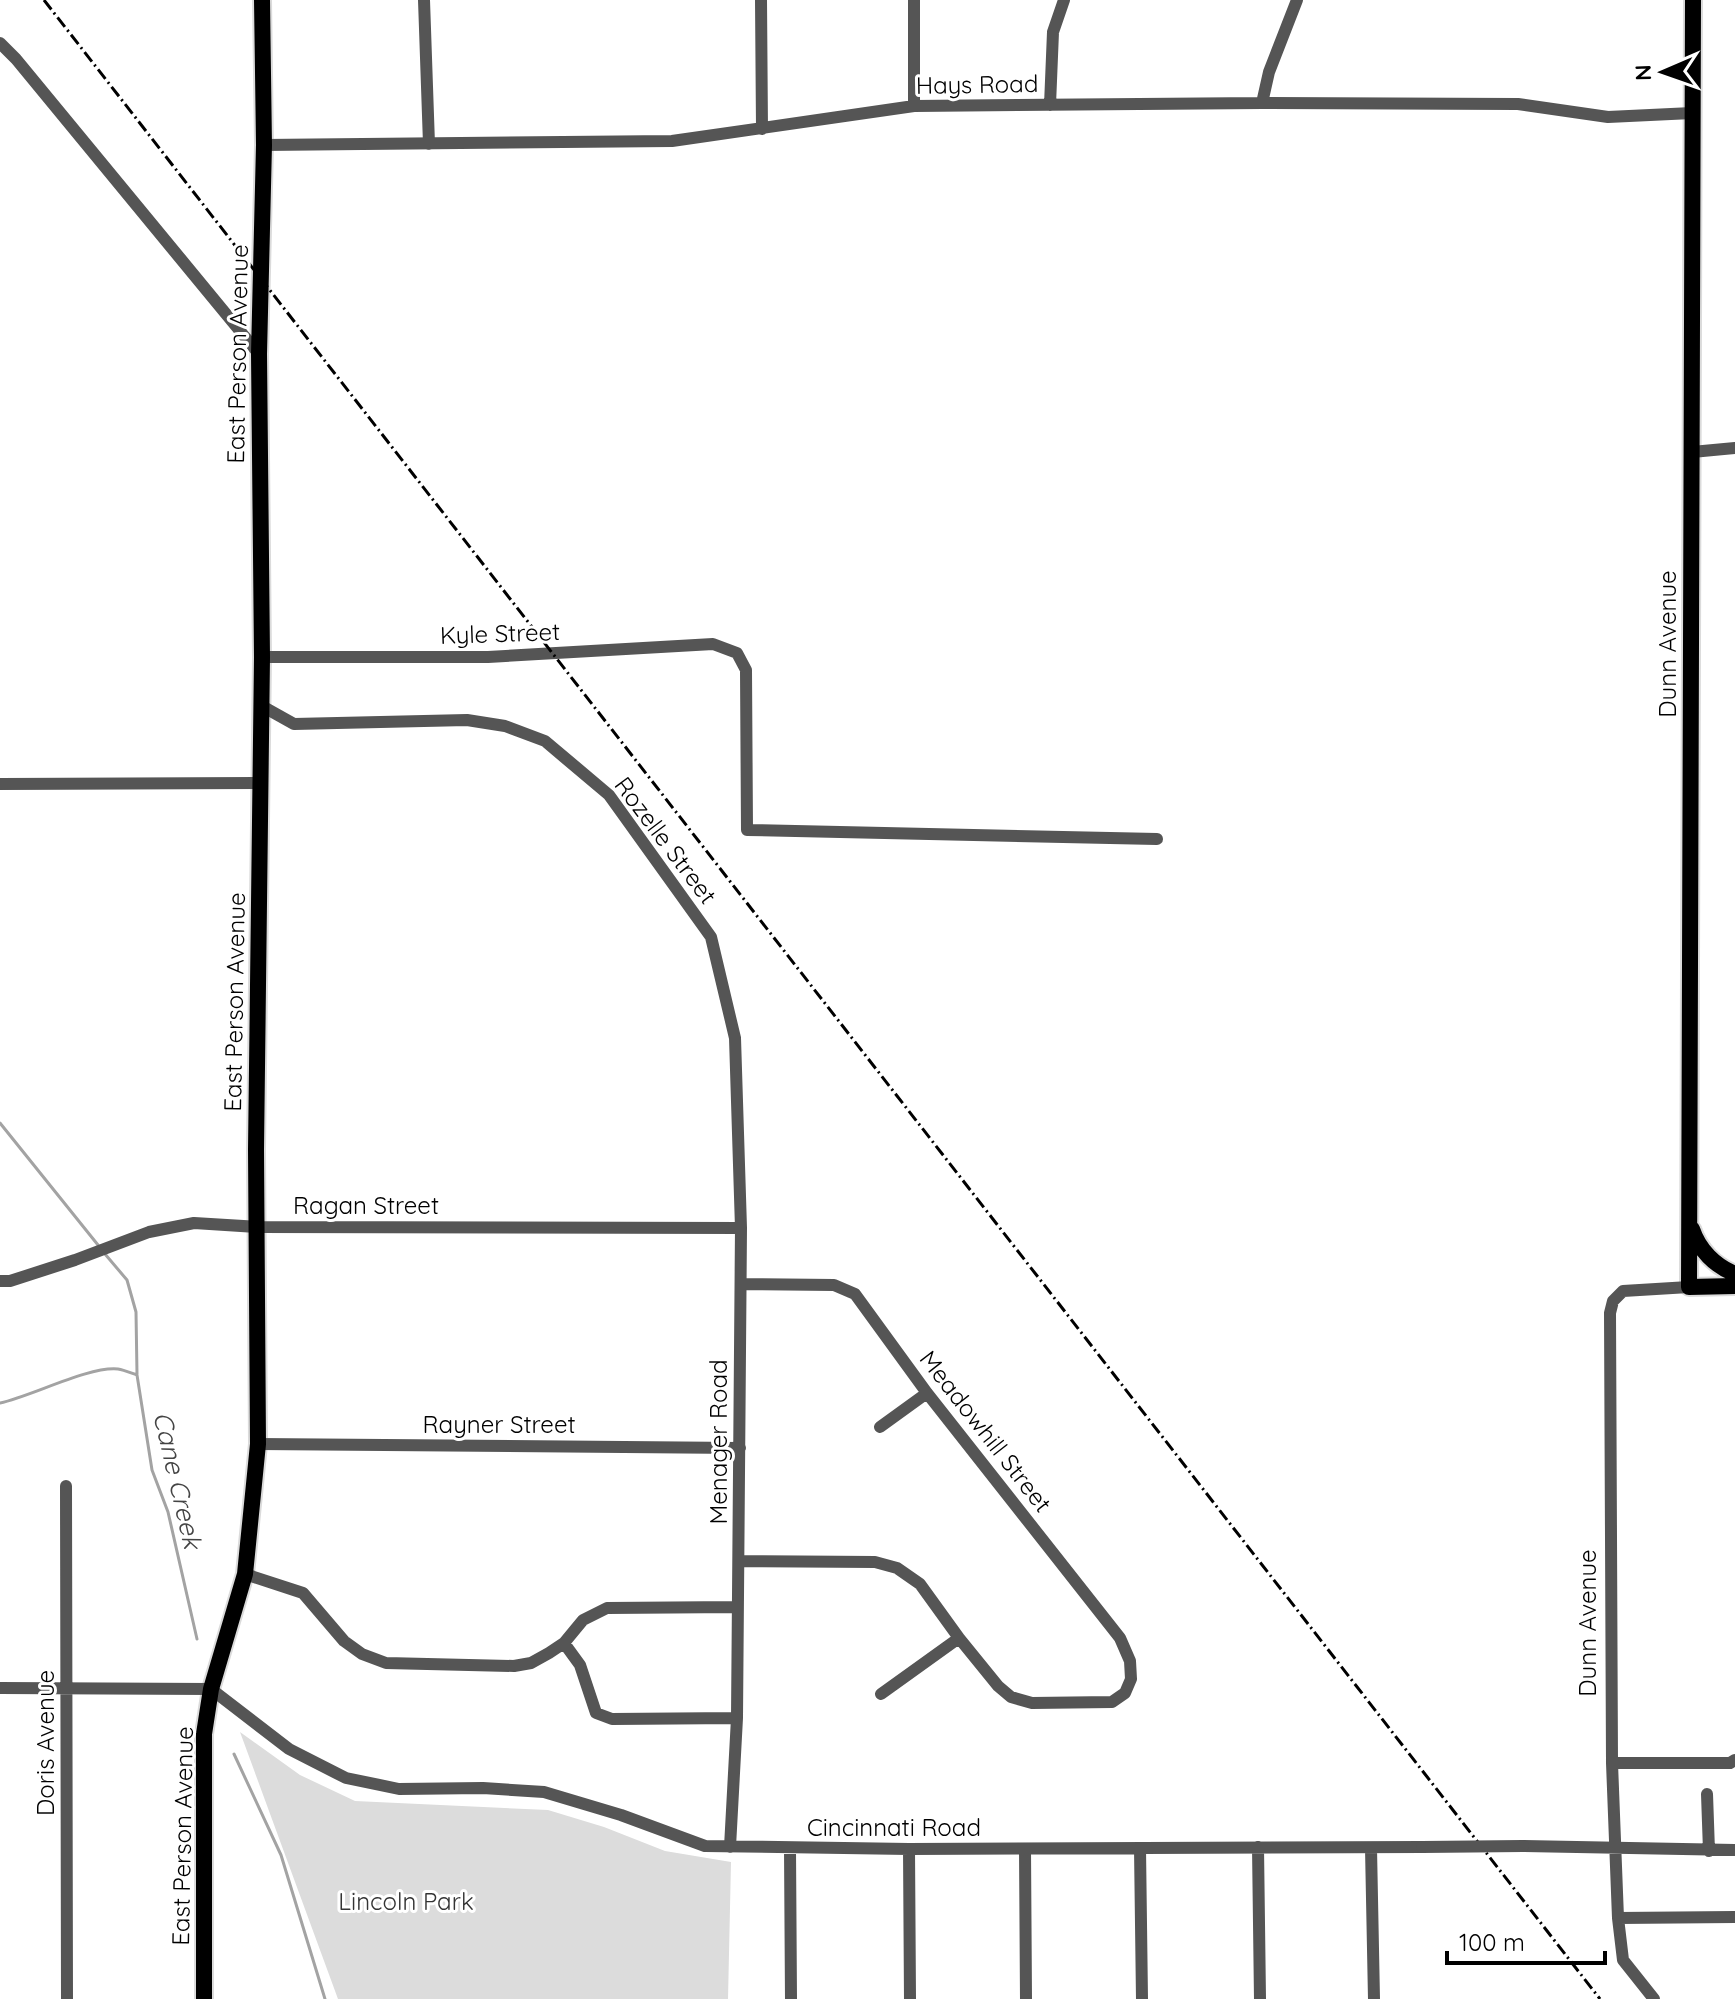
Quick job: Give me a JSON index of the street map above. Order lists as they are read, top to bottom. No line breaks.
{"streets":{"main road":["East Person Avenue","Dunn Avenue"],"street":["Hays Road","Kyle Street","Rozelle Street","Ragan Street","Rayner Street","Meadowhill Street","Menager Road","Doris Avenue","Cincinnati Road"]},"crossings":[["Hays Road","East Person Avenue"],["Hays Road","Dunn Avenue"],["East Person Avenue","Kyle Street"],["East Person Avenue","Rozelle Street"],["East Person Avenue","Ragan Street"],["East Person Avenue","Rayner Street"],["East Person Avenue","Cincinnati Road"],["Dunn Avenue","Cincinnati Road"],["Rozelle Street","Menager Road"],["Ragan Street","Menager Road"],["Rayner Street","Menager Road"],["Meadowhill Street","Menager Road"],["Menager Road","Cincinnati Road"]],"water":["Cane Creek"],"parks":["Lincoln Park"],"scale_bar":"100 m","north":"left"}
